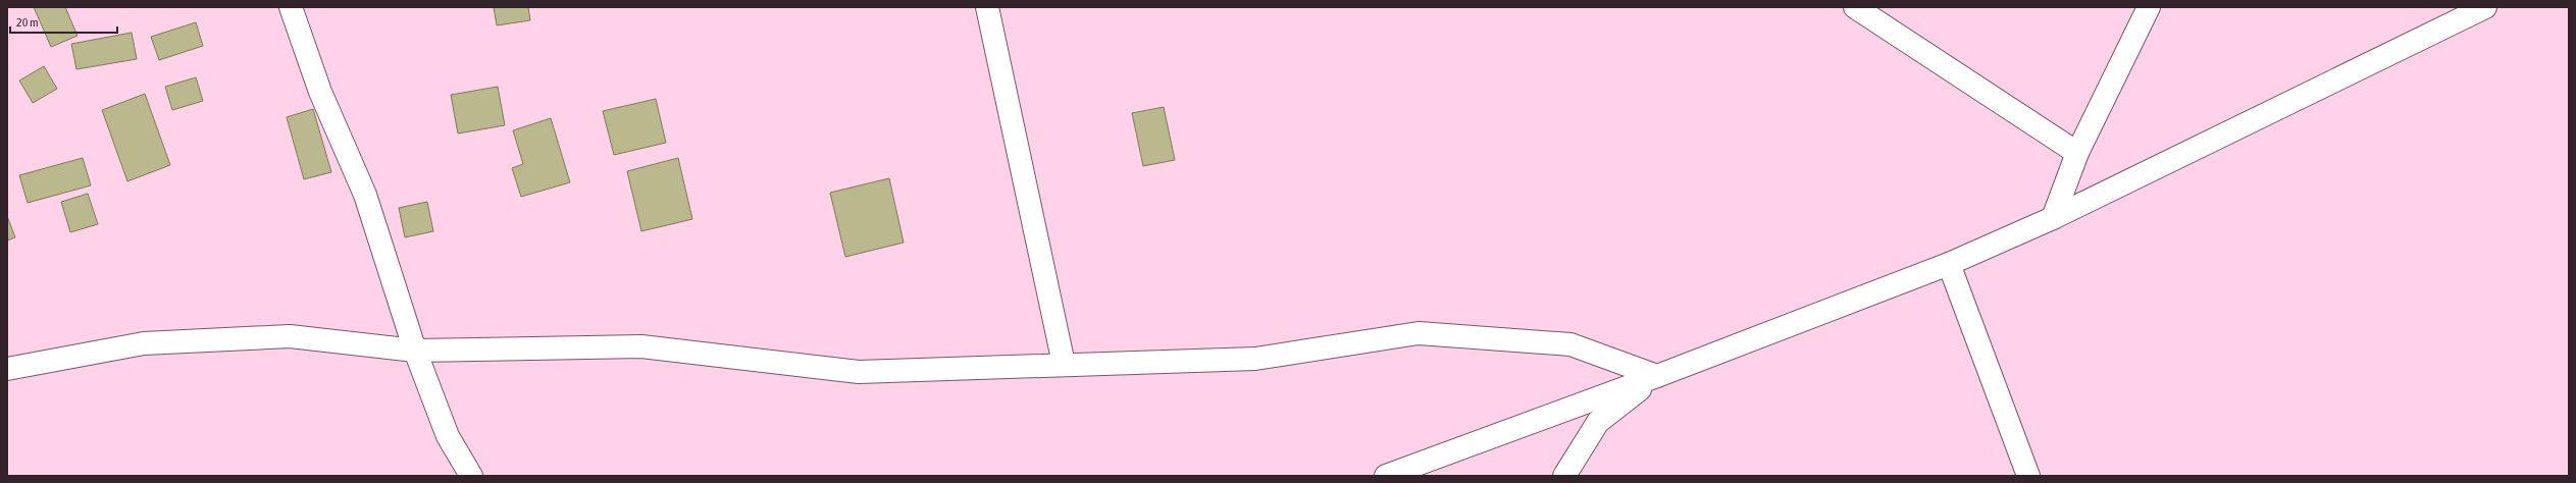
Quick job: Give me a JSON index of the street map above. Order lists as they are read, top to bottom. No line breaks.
{"scale_bar":"20 m"}
